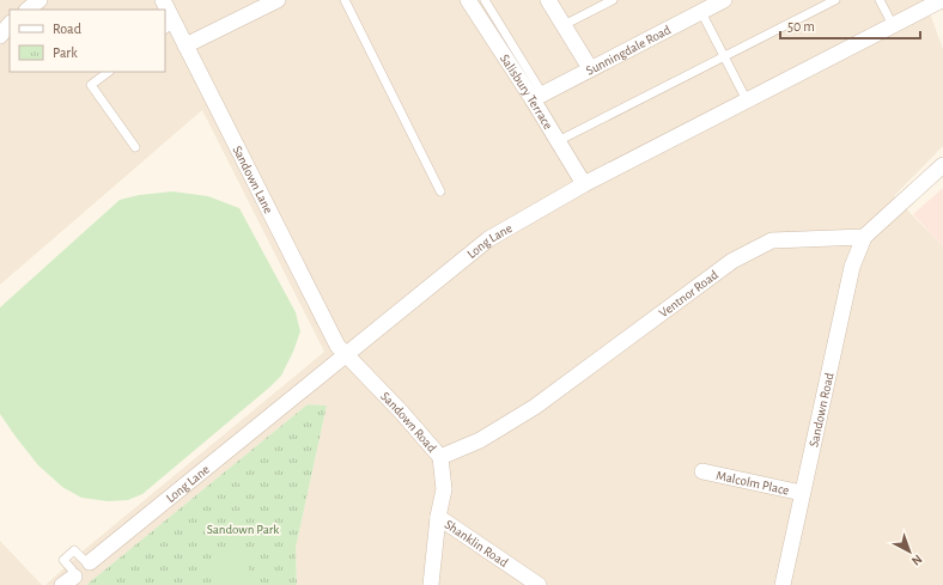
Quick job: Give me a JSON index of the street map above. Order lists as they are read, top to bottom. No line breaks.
{"streets":{"street":["Sunningdale Road","Salisbury Terrace","Sandown Lane","Long Lane","Ventnor Road","Sandown Road","Malcolm Place","Shanklin Road"]},"crossings":[["Sunningdale Road","Salisbury Terrace"],["Salisbury Terrace","Long Lane"],["Sandown Lane","Long Lane"],["Sandown Lane","Sandown Road"],["Long Lane","Sandown Road"],["Ventnor Road","Sandown Road"],["Sandown Road","Malcolm Place"],["Sandown Road","Shanklin Road"]],"parks":["Sandown Park"],"legend":["Road","Park"],"scale_bar":"50 m","north":"bottom right"}
